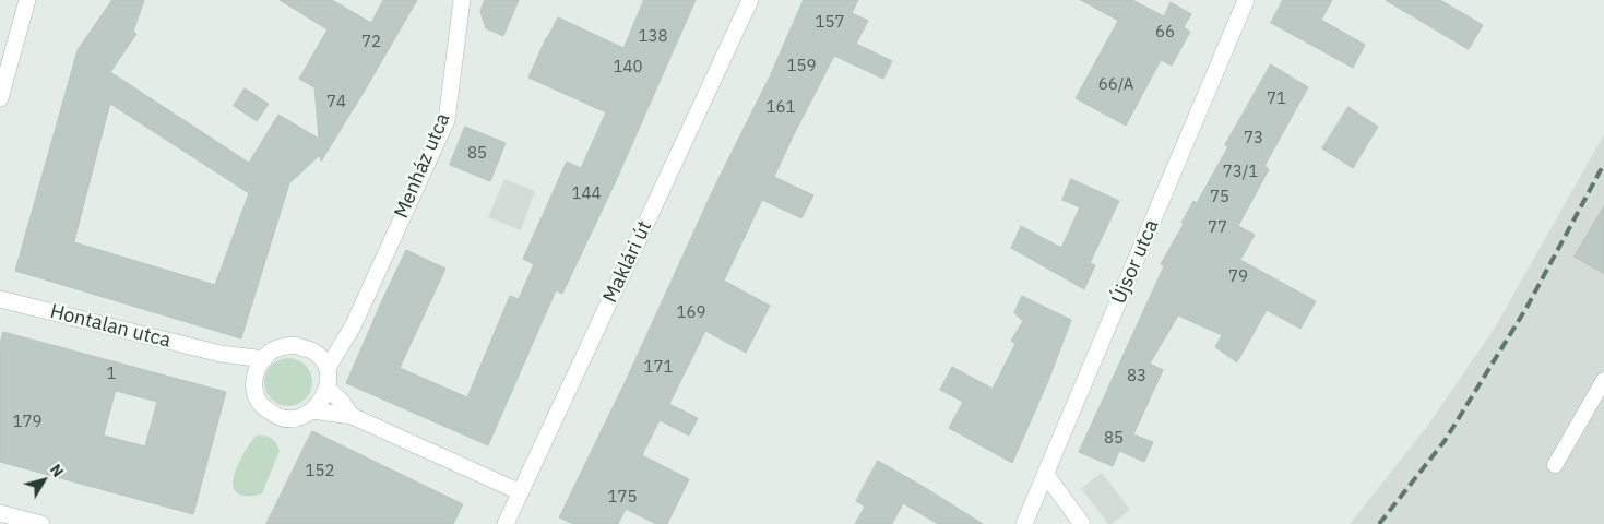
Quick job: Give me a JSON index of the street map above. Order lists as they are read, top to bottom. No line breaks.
{"streets":{"street":["Menház utca","Maklári út","Újsor utca","Hontalan utca"]},"crossings":[["Menház utca","Hontalan utca"]],"house_numbers":["157","66","138","72","159","140","66/A","71","74","161","73","85","73/1","144","75","77","79","169","171","1","83","179","85","152","175"],"north":"top right"}
